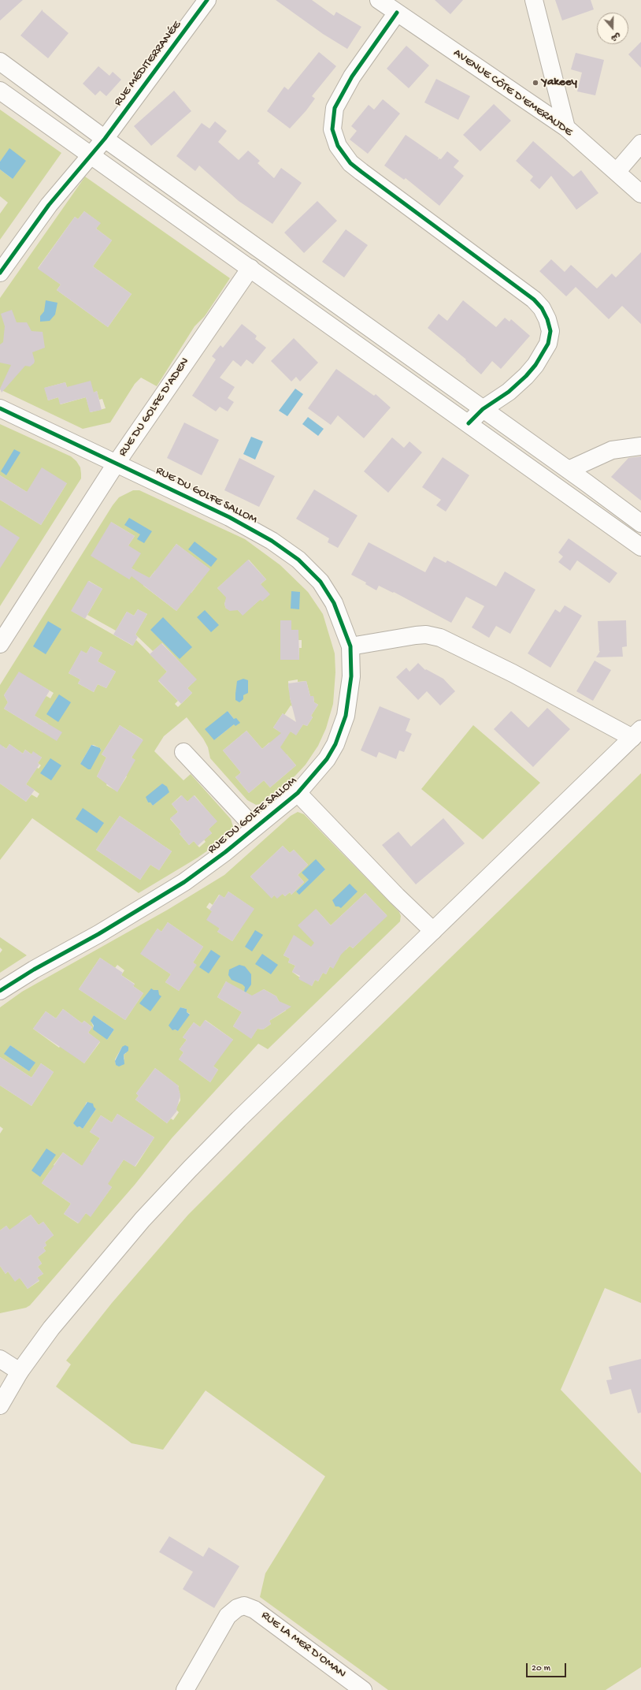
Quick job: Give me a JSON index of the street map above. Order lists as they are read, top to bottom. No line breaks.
{"streets":{"street":["RUE MÉDITERRANÉE","AVENUE CÔTE D'EMERAUDE","RUE DU GOLFE D'ADEN","RUE DU GOLFE SALLOM","RUE LA MER D'OMAN"]},"crossings":[["RUE DU GOLFE D'ADEN","RUE DU GOLFE SALLOM"]],"places":["Yakeey"],"scale_bar":"20 m","north":"bottom"}
